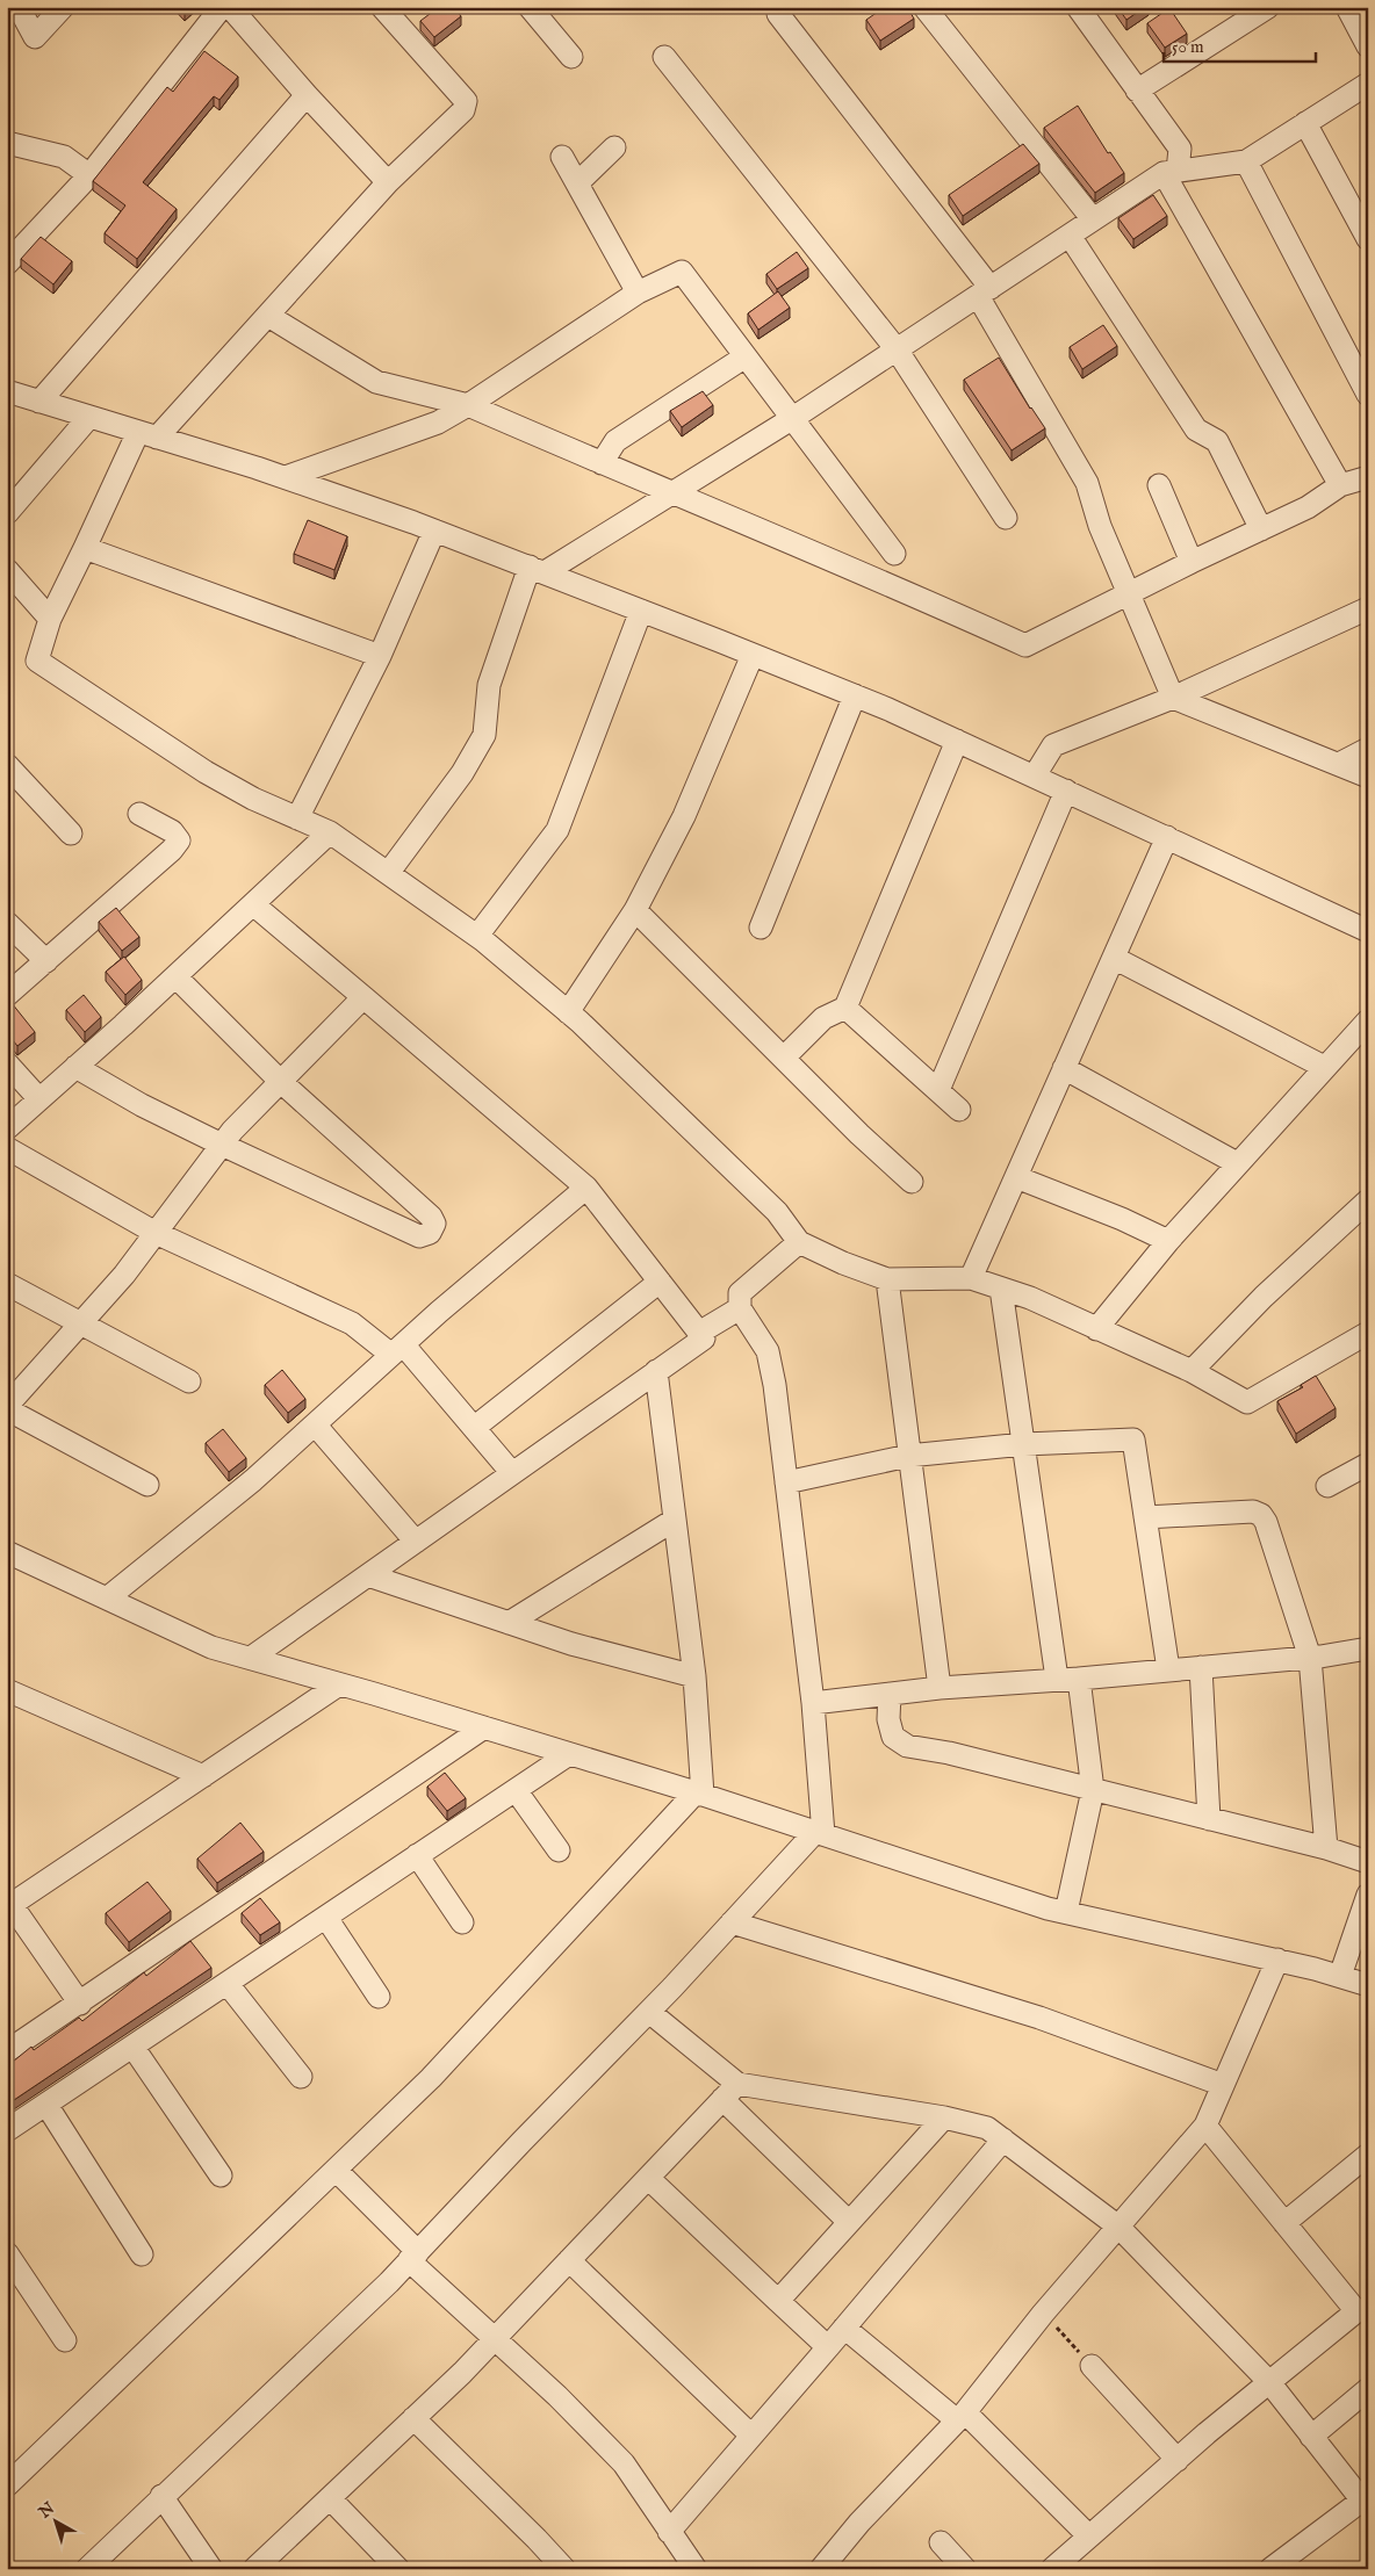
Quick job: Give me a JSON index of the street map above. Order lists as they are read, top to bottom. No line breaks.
{"scale_bar":"50 m","north":"top left"}
